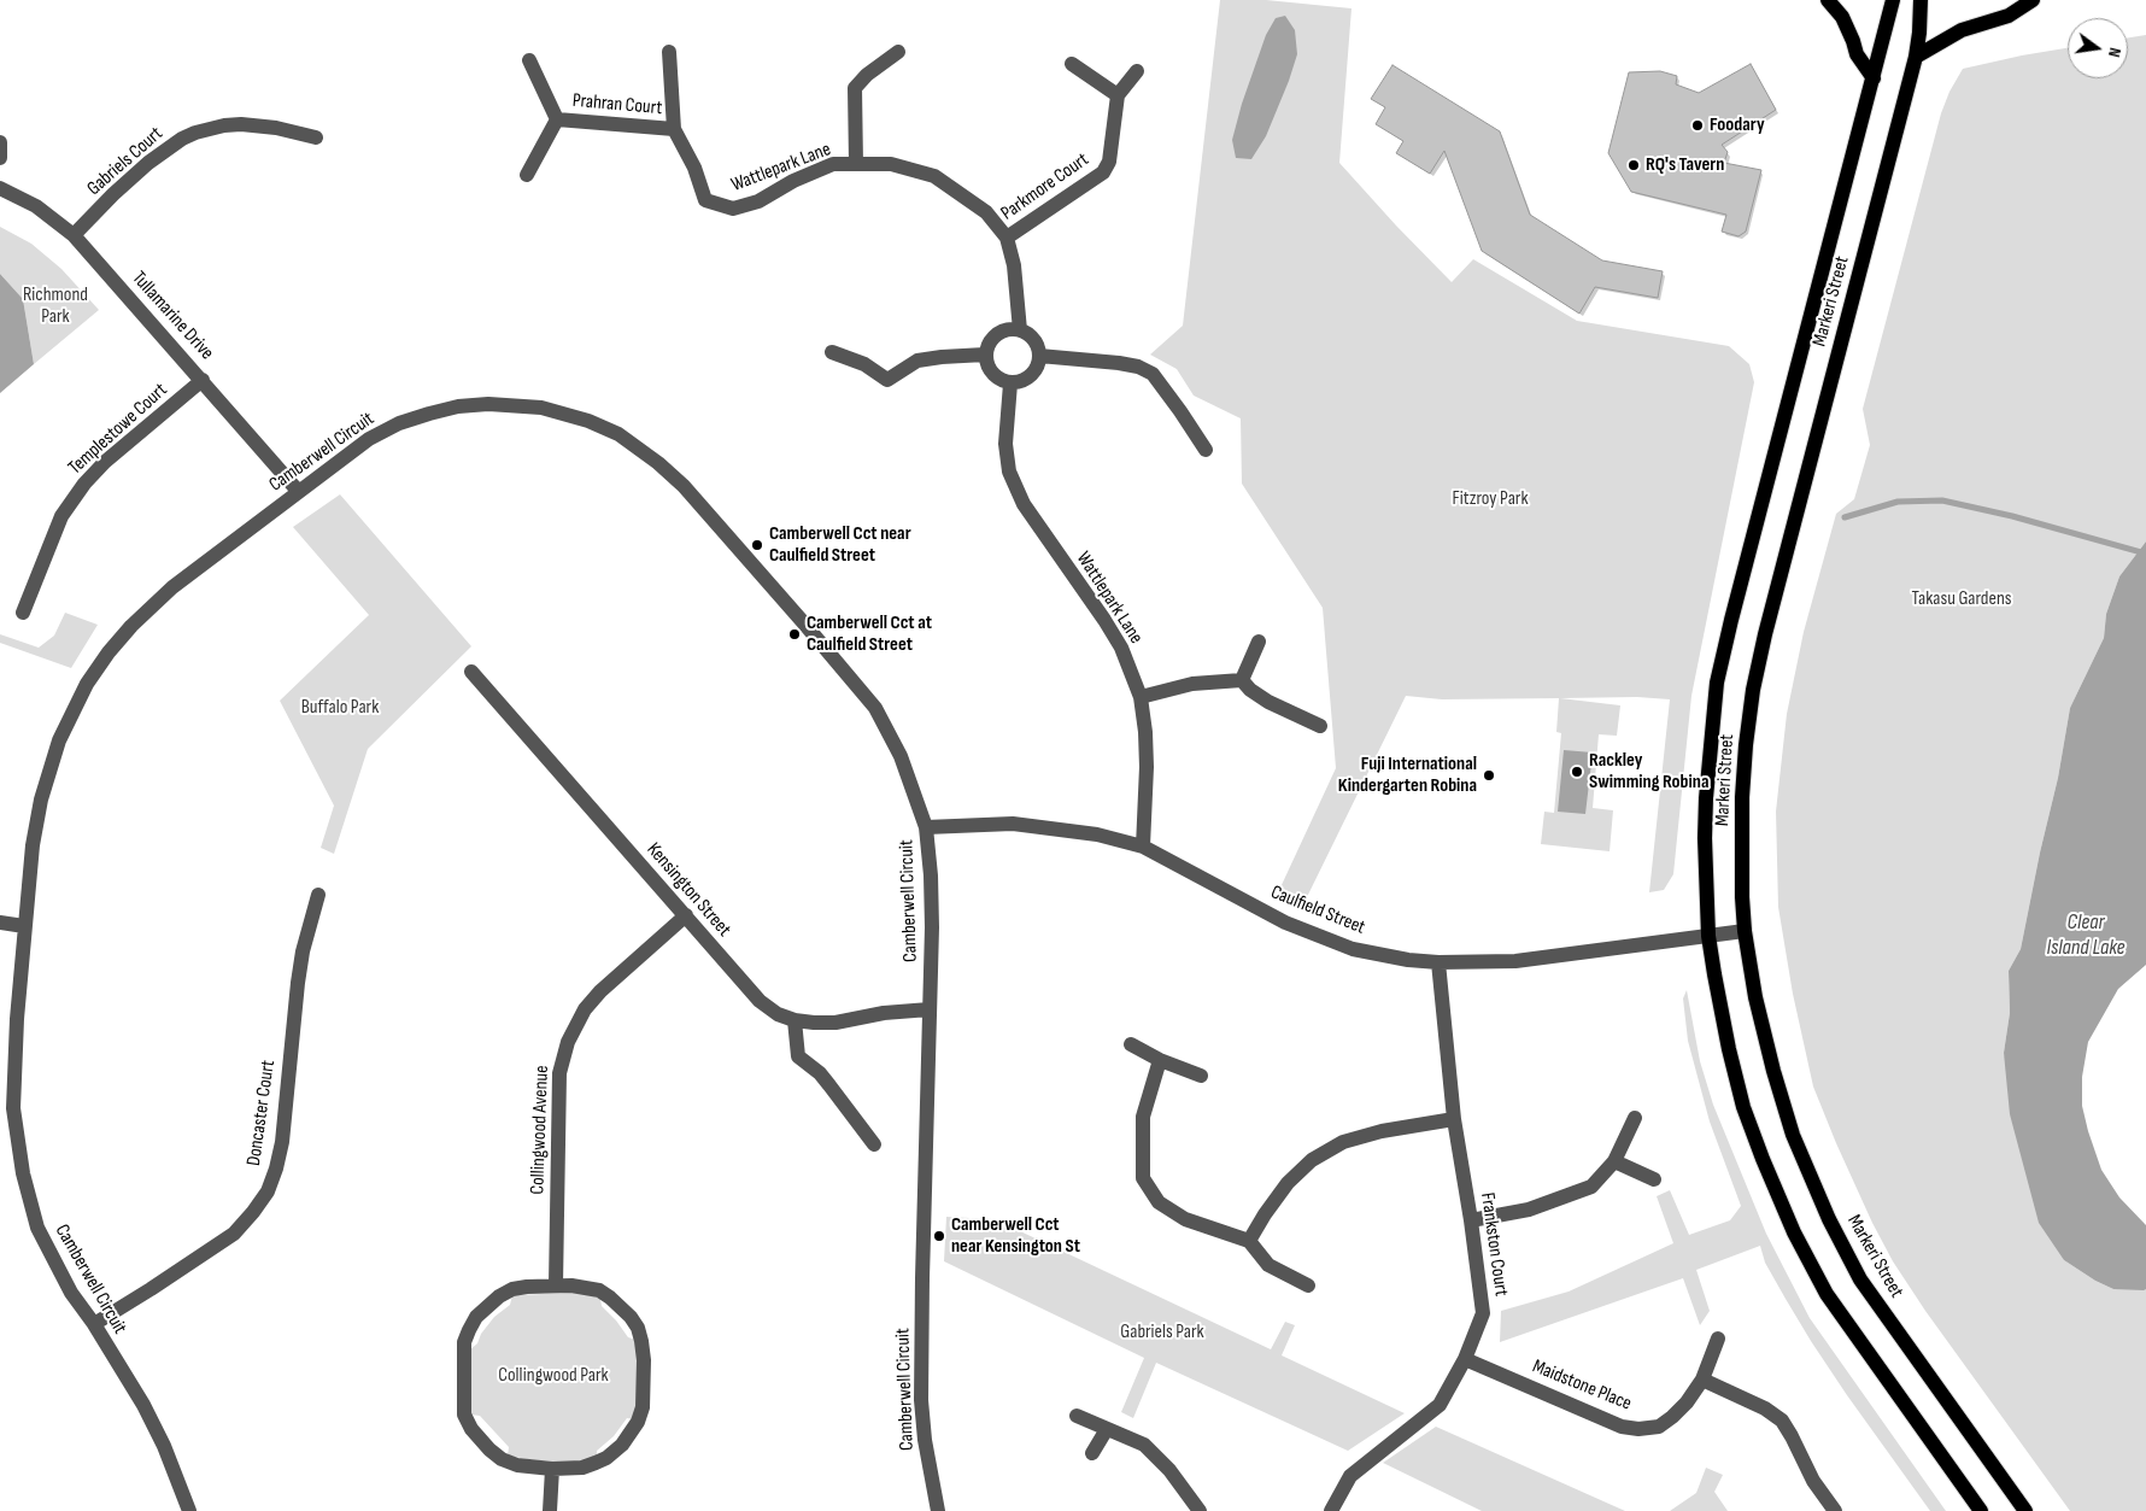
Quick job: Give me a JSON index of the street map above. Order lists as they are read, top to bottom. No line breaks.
{"streets":{"main road":["Markeri Street"],"street":["Prahran Court","Gabriels Court","Wattlepark Lane","Parkmore Court","Tullamarine Drive","Templestowe Court","Camberwell Circuit","Kensington Street","Caulfield Street","Doncaster Court","Collingwood Avenue","Frankston Court","Maidstone Place"]},"crossings":[["Prahran Court","Wattlepark Lane"],["Gabriels Court","Tullamarine Drive"],["Wattlepark Lane","Parkmore Court"],["Wattlepark Lane","Caulfield Street"],["Markeri Street","Caulfield Street"],["Tullamarine Drive","Templestowe Court"],["Tullamarine Drive","Camberwell Circuit"],["Camberwell Circuit","Kensington Street"],["Camberwell Circuit","Caulfield Street"],["Camberwell Circuit","Doncaster Court"],["Kensington Street","Collingwood Avenue"],["Caulfield Street","Frankston Court"],["Frankston Court","Maidstone Place"]],"water":["Clear Island Lake"],"parks":["Richmond Park","Fitzroy Park","Takasu Gardens","Buffalo Park","Gabriels Park","Collingwood Park"],"places":["Foodary","RQ's Tavern","Camberwell Cct near Caulfield Street","Camberwell Cct at Caulfield Street","Rackley Swimming Robina","Fuji International Kindergarten Robina","Camberwell Cct near Kensington St"],"north":"right"}
